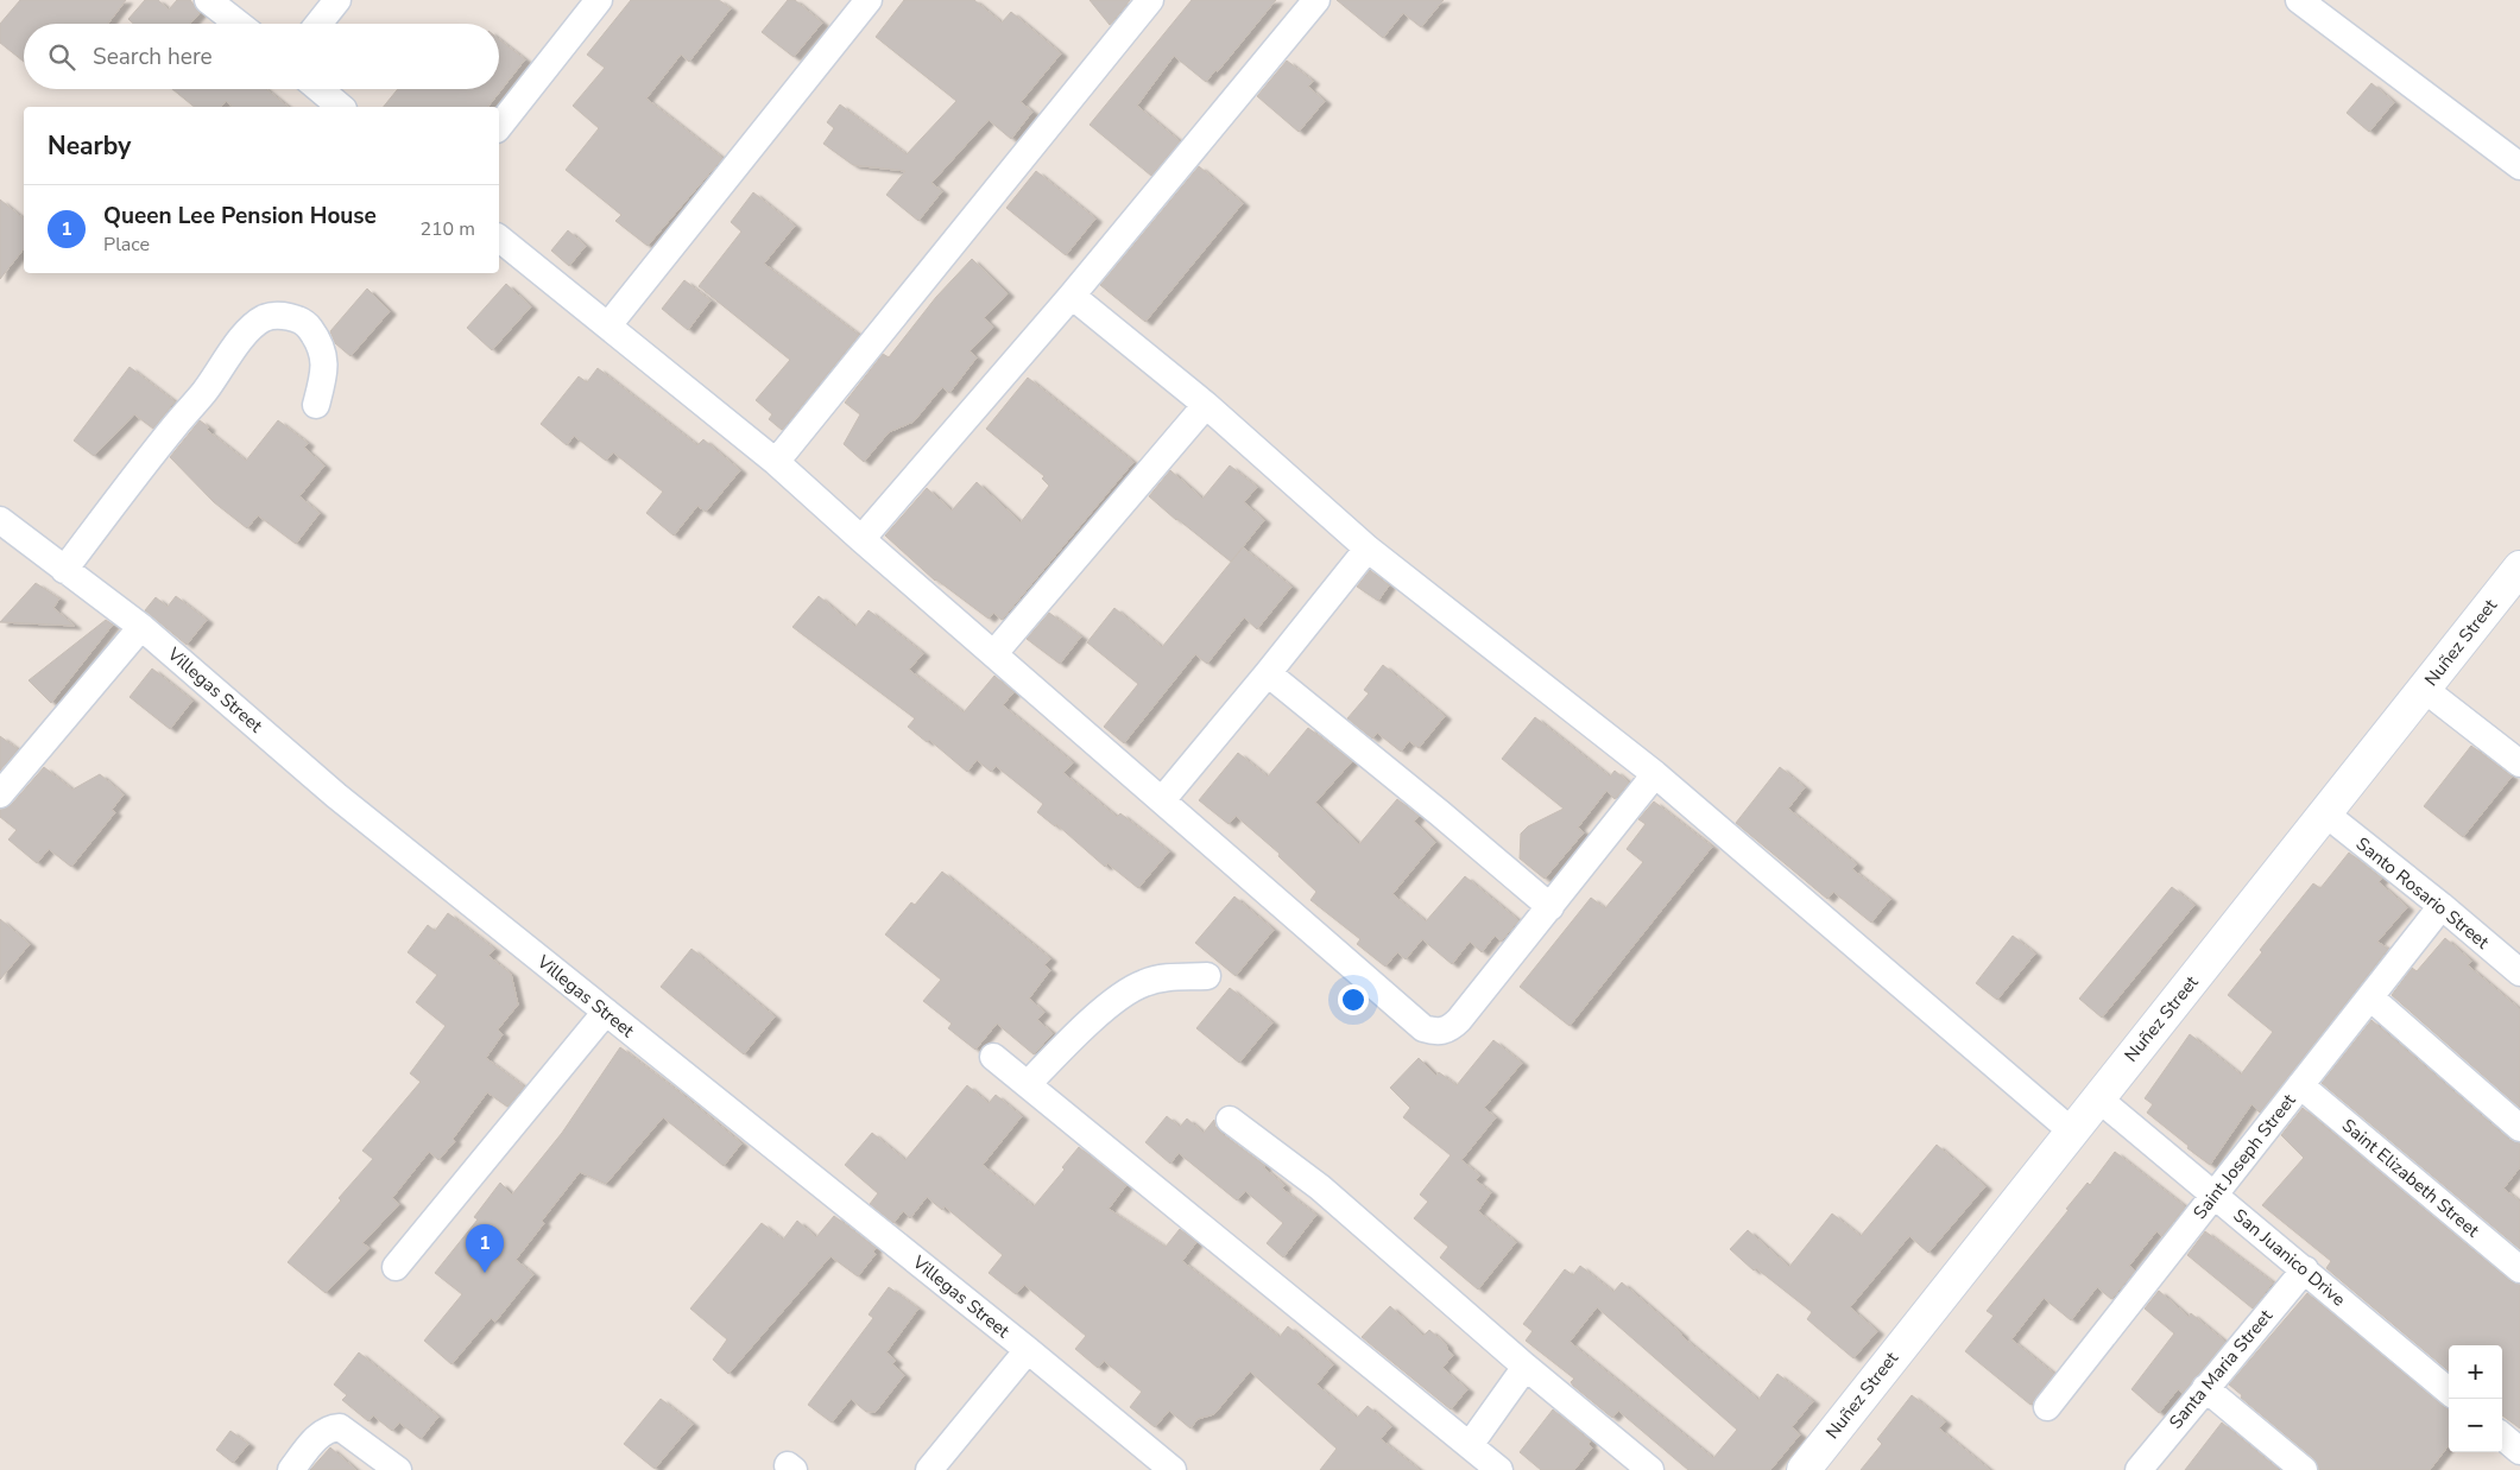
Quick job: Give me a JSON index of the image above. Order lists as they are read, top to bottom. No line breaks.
{"streets":{"street":["Nuñez Street","Villegas Street","Santo Rosario Street","Saint Joseph Street","Saint Elizabeth Street","San Juanico Drive","Santa Maria Street"]},"crossings":[["Nuñez Street","Santo Rosario Street"],["Nuñez Street","San Juanico Drive"],["Santo Rosario Street","Saint Joseph Street"],["Saint Joseph Street","Saint Elizabeth Street"],["Saint Joseph Street","San Juanico Drive"],["San Juanico Drive","Santa Maria Street"]],"page":{"search":"Search here","heading":"Nearby","list":[{"mark":"1","name":"Queen Lee Pension House","note":"Place","value":"210 m"}],"pins":"1","map_buttons":["+","−"]}}
